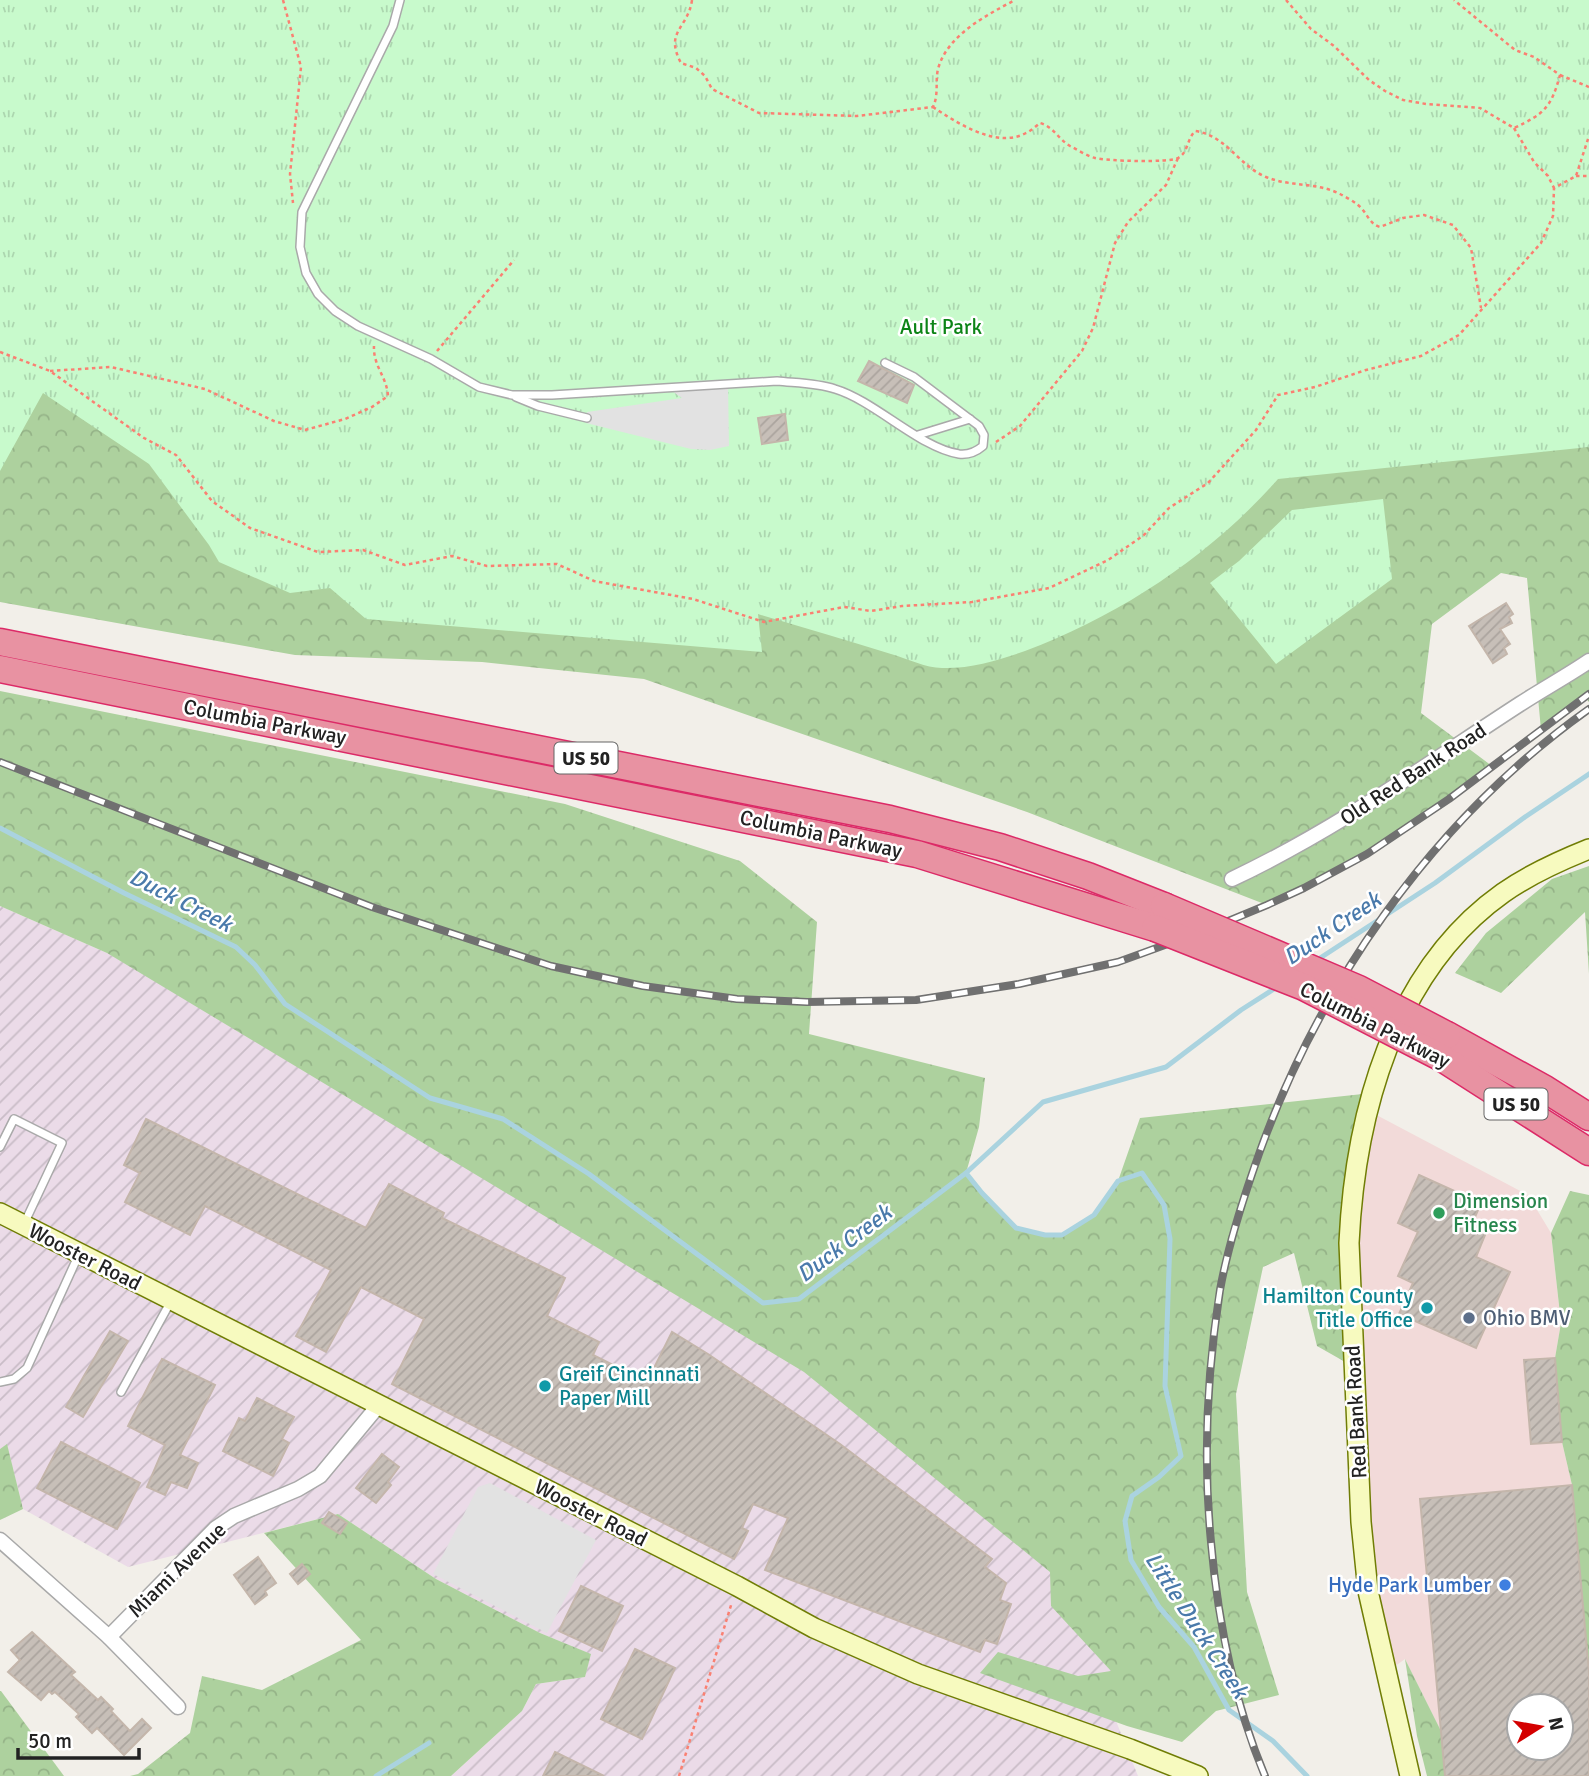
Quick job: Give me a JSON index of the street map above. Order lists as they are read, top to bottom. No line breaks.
{"streets":{"highway":["Columbia Parkway","US 50"],"street":["Old Red Bank Road","Wooster Road","Red Bank Road","Miami Avenue"]},"crossings":[["Wooster Road","Miami Avenue"]],"water":["Duck Creek","Little Duck Creek"],"parks":["Ault Park"],"places":["Dimension Fitness","Hamilton County Title Office","Ohio BMV","Greif Cincinnati Paper Mill","Hyde Park Lumber"],"scale_bar":"50 m","north":"right"}
